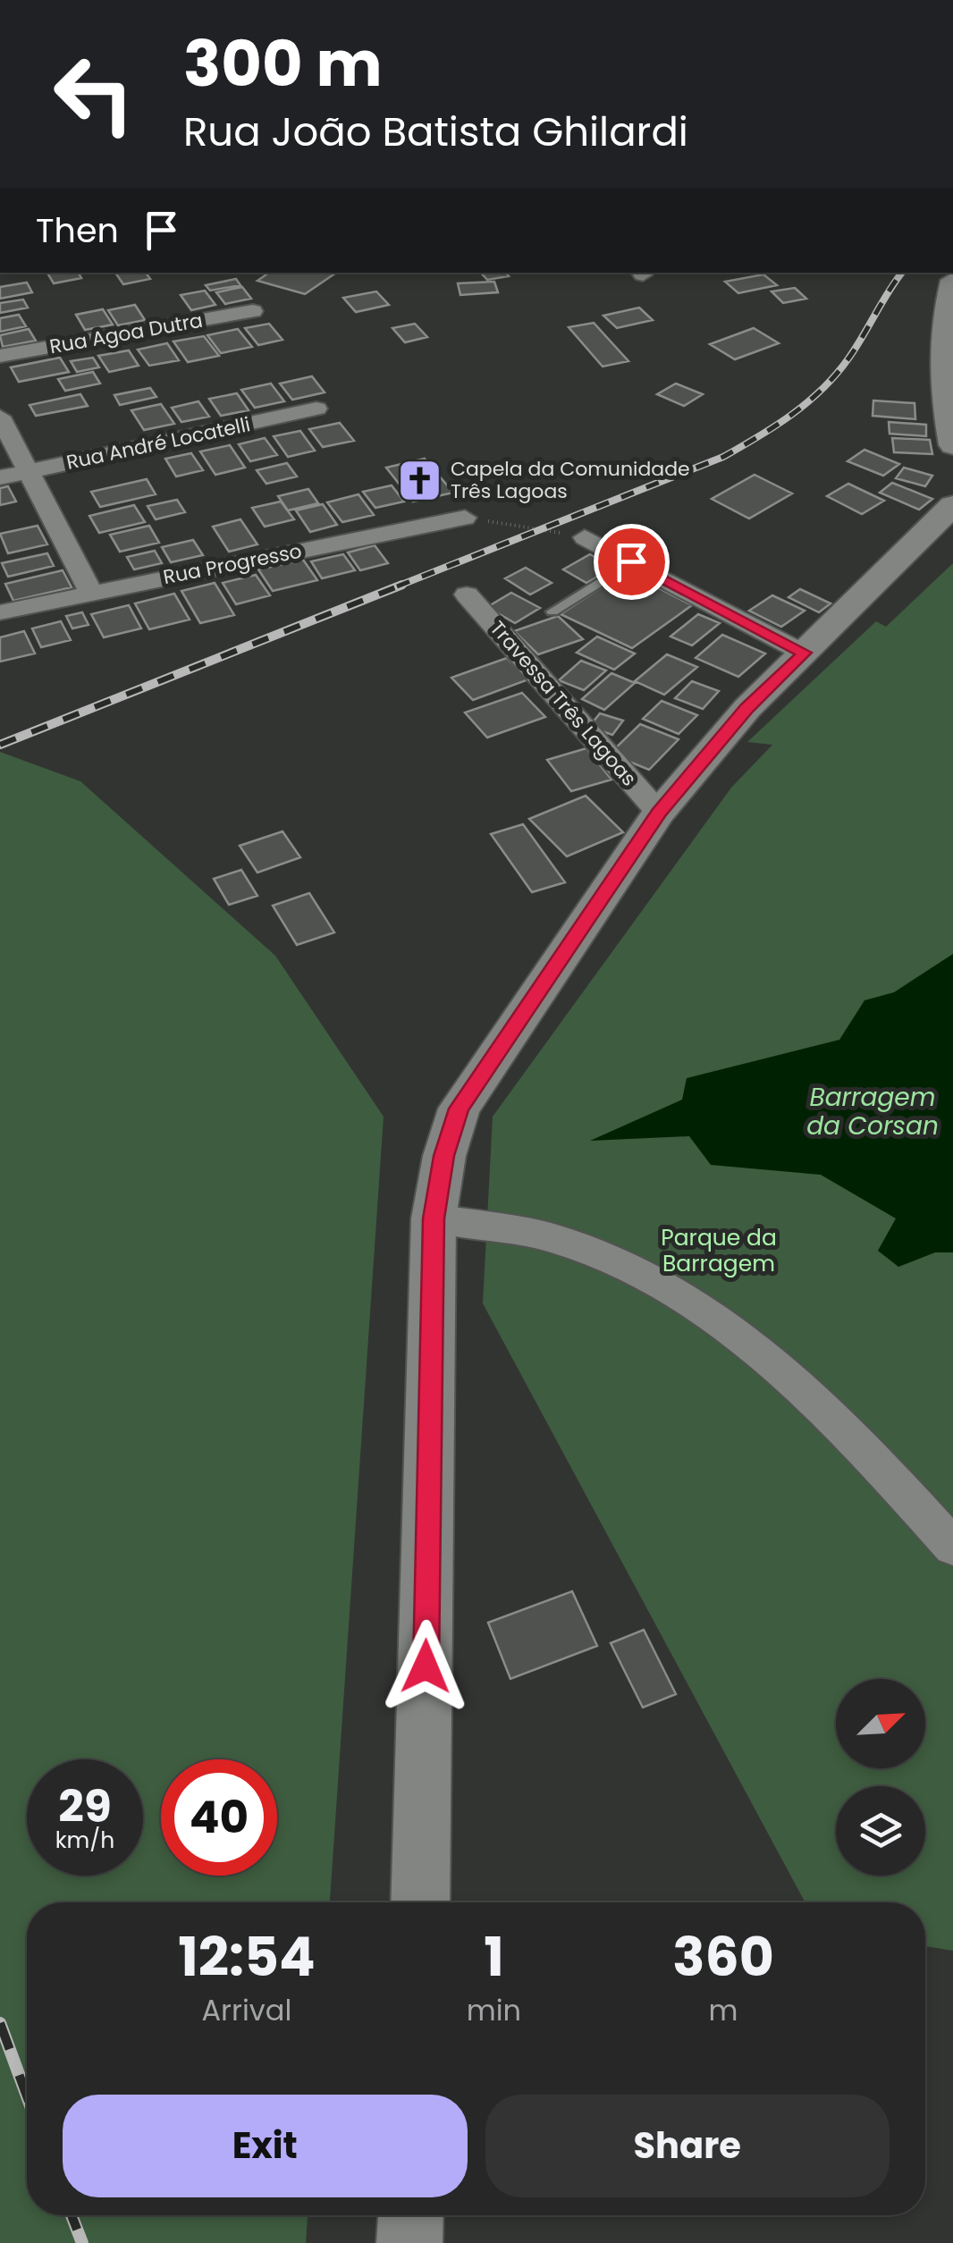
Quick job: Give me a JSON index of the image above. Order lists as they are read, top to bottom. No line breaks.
{"streets":{"street":["Rua Agoa Dutra","Rua André Locatelli","Rua Progresso","Travessa Três Lagoas"]},"water":["Barragem da Corsan"],"parks":["Parque da Barragem"],"places":{"church":["Capela da Comunidade Três Lagoas"]},"north":"top right","page":{"turn":["300 m","Rua João Batista Ghilardi"],"then":"Then","speed":"29 km/h","limit":"40","eta":["12:54","Arrival","1","min","360","m"],"buttons":["Exit","Share"]}}
